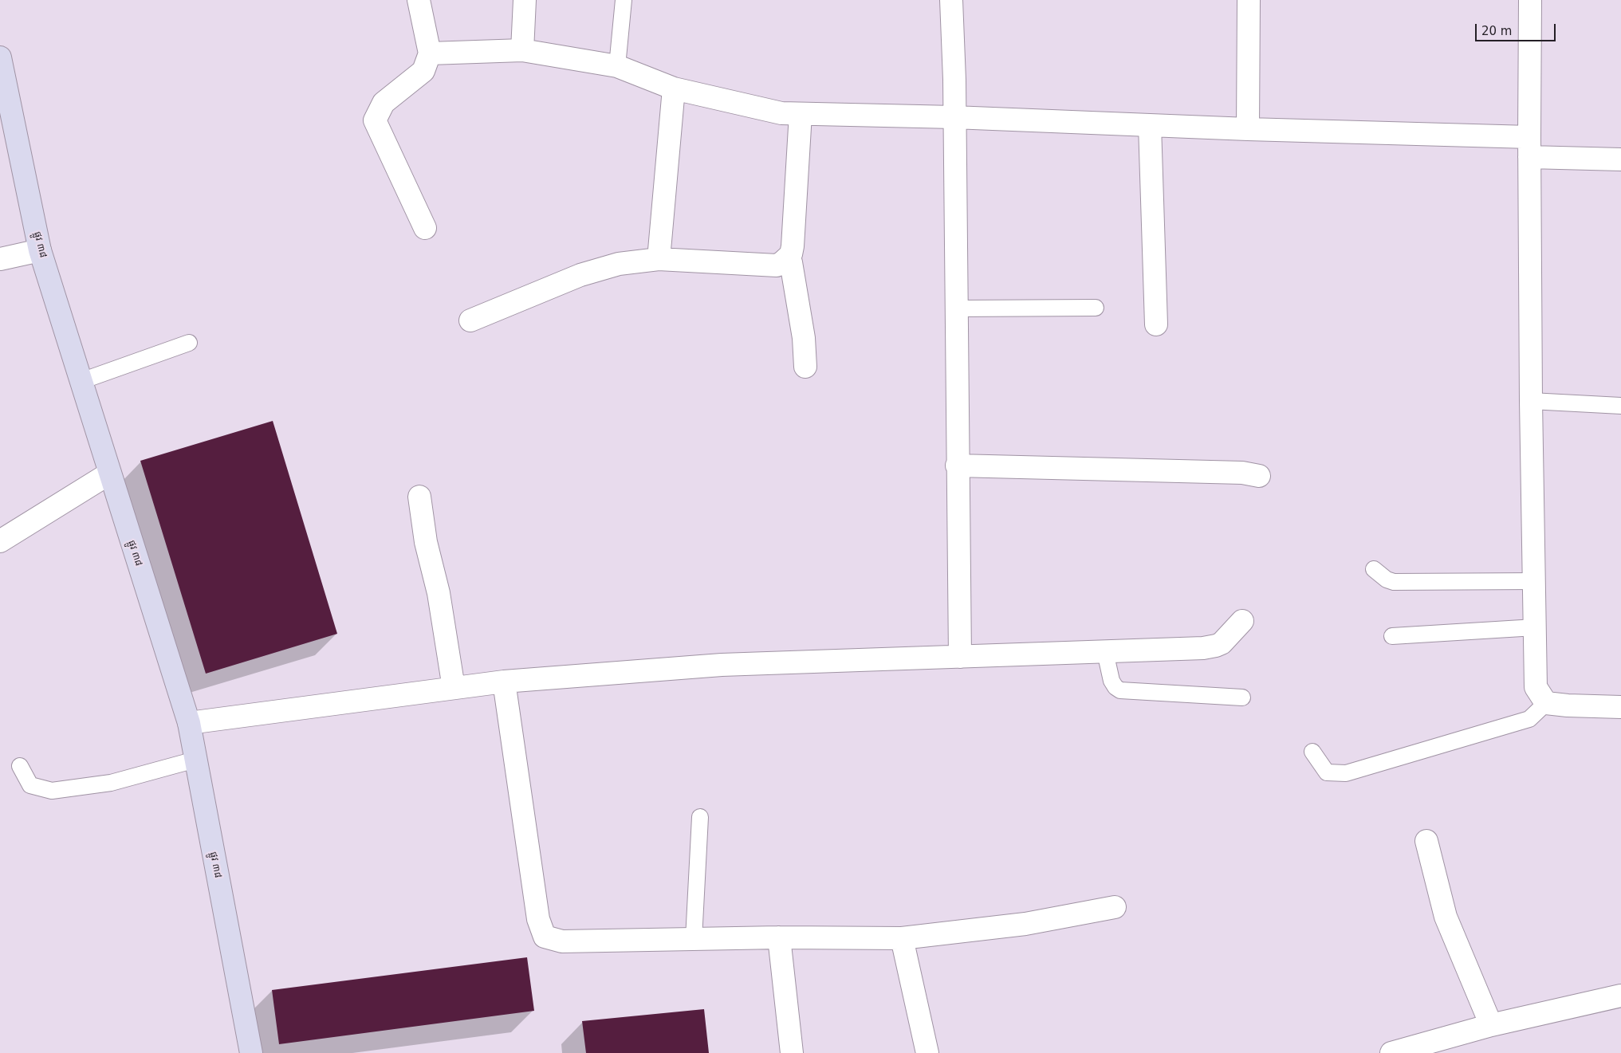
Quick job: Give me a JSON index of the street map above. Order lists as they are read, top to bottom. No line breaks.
{"streets":{"street":["ផ្លូវ ៣៨"]},"scale_bar":"20 m"}
